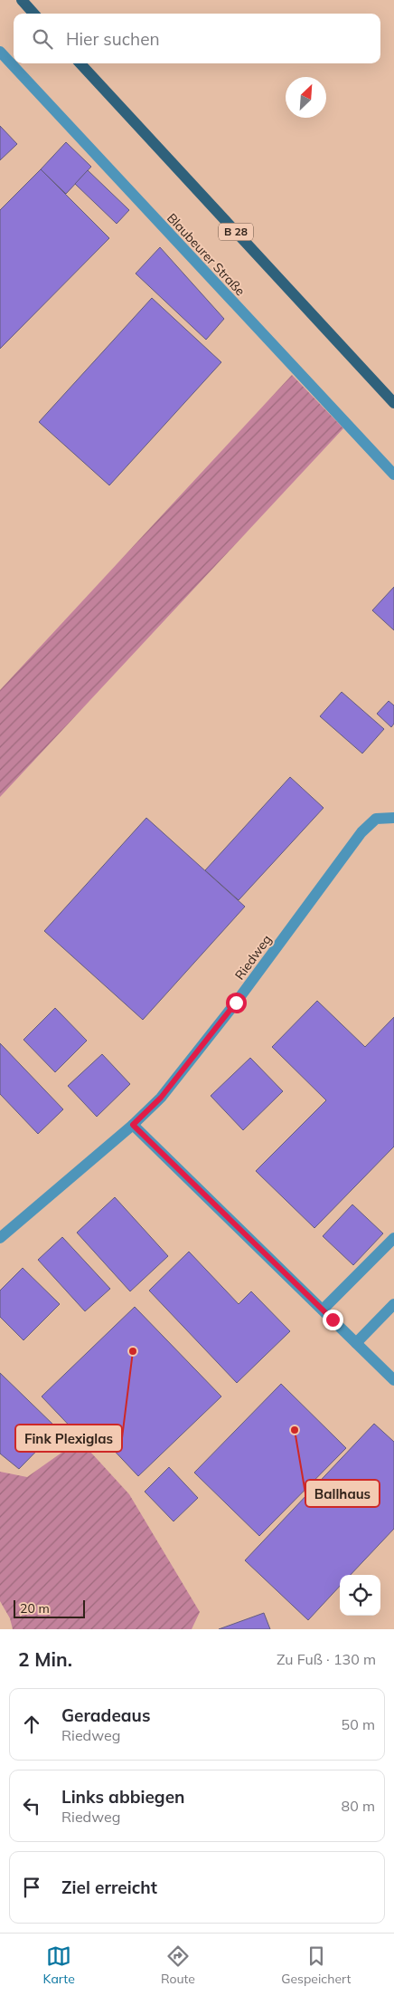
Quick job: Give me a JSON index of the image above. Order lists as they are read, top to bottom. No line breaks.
{"streets":{"main road":["B 28"],"street":["Blaubeurer Straße","Riedweg"]},"places":["Fink Plexiglas","Ballhaus"],"scale_bar":"20 m","north":"top right","page":{"search":"Hier suchen","scale":"20 m","heading":["2 Min.","Zu Fuß · 130 m"],"list":[["Geradeaus","Riedweg","50 m"],["Links abbiegen","Riedweg","80 m"],"Ziel erreicht"],"nav":["Karte","Route","Gespeichert"]}}
